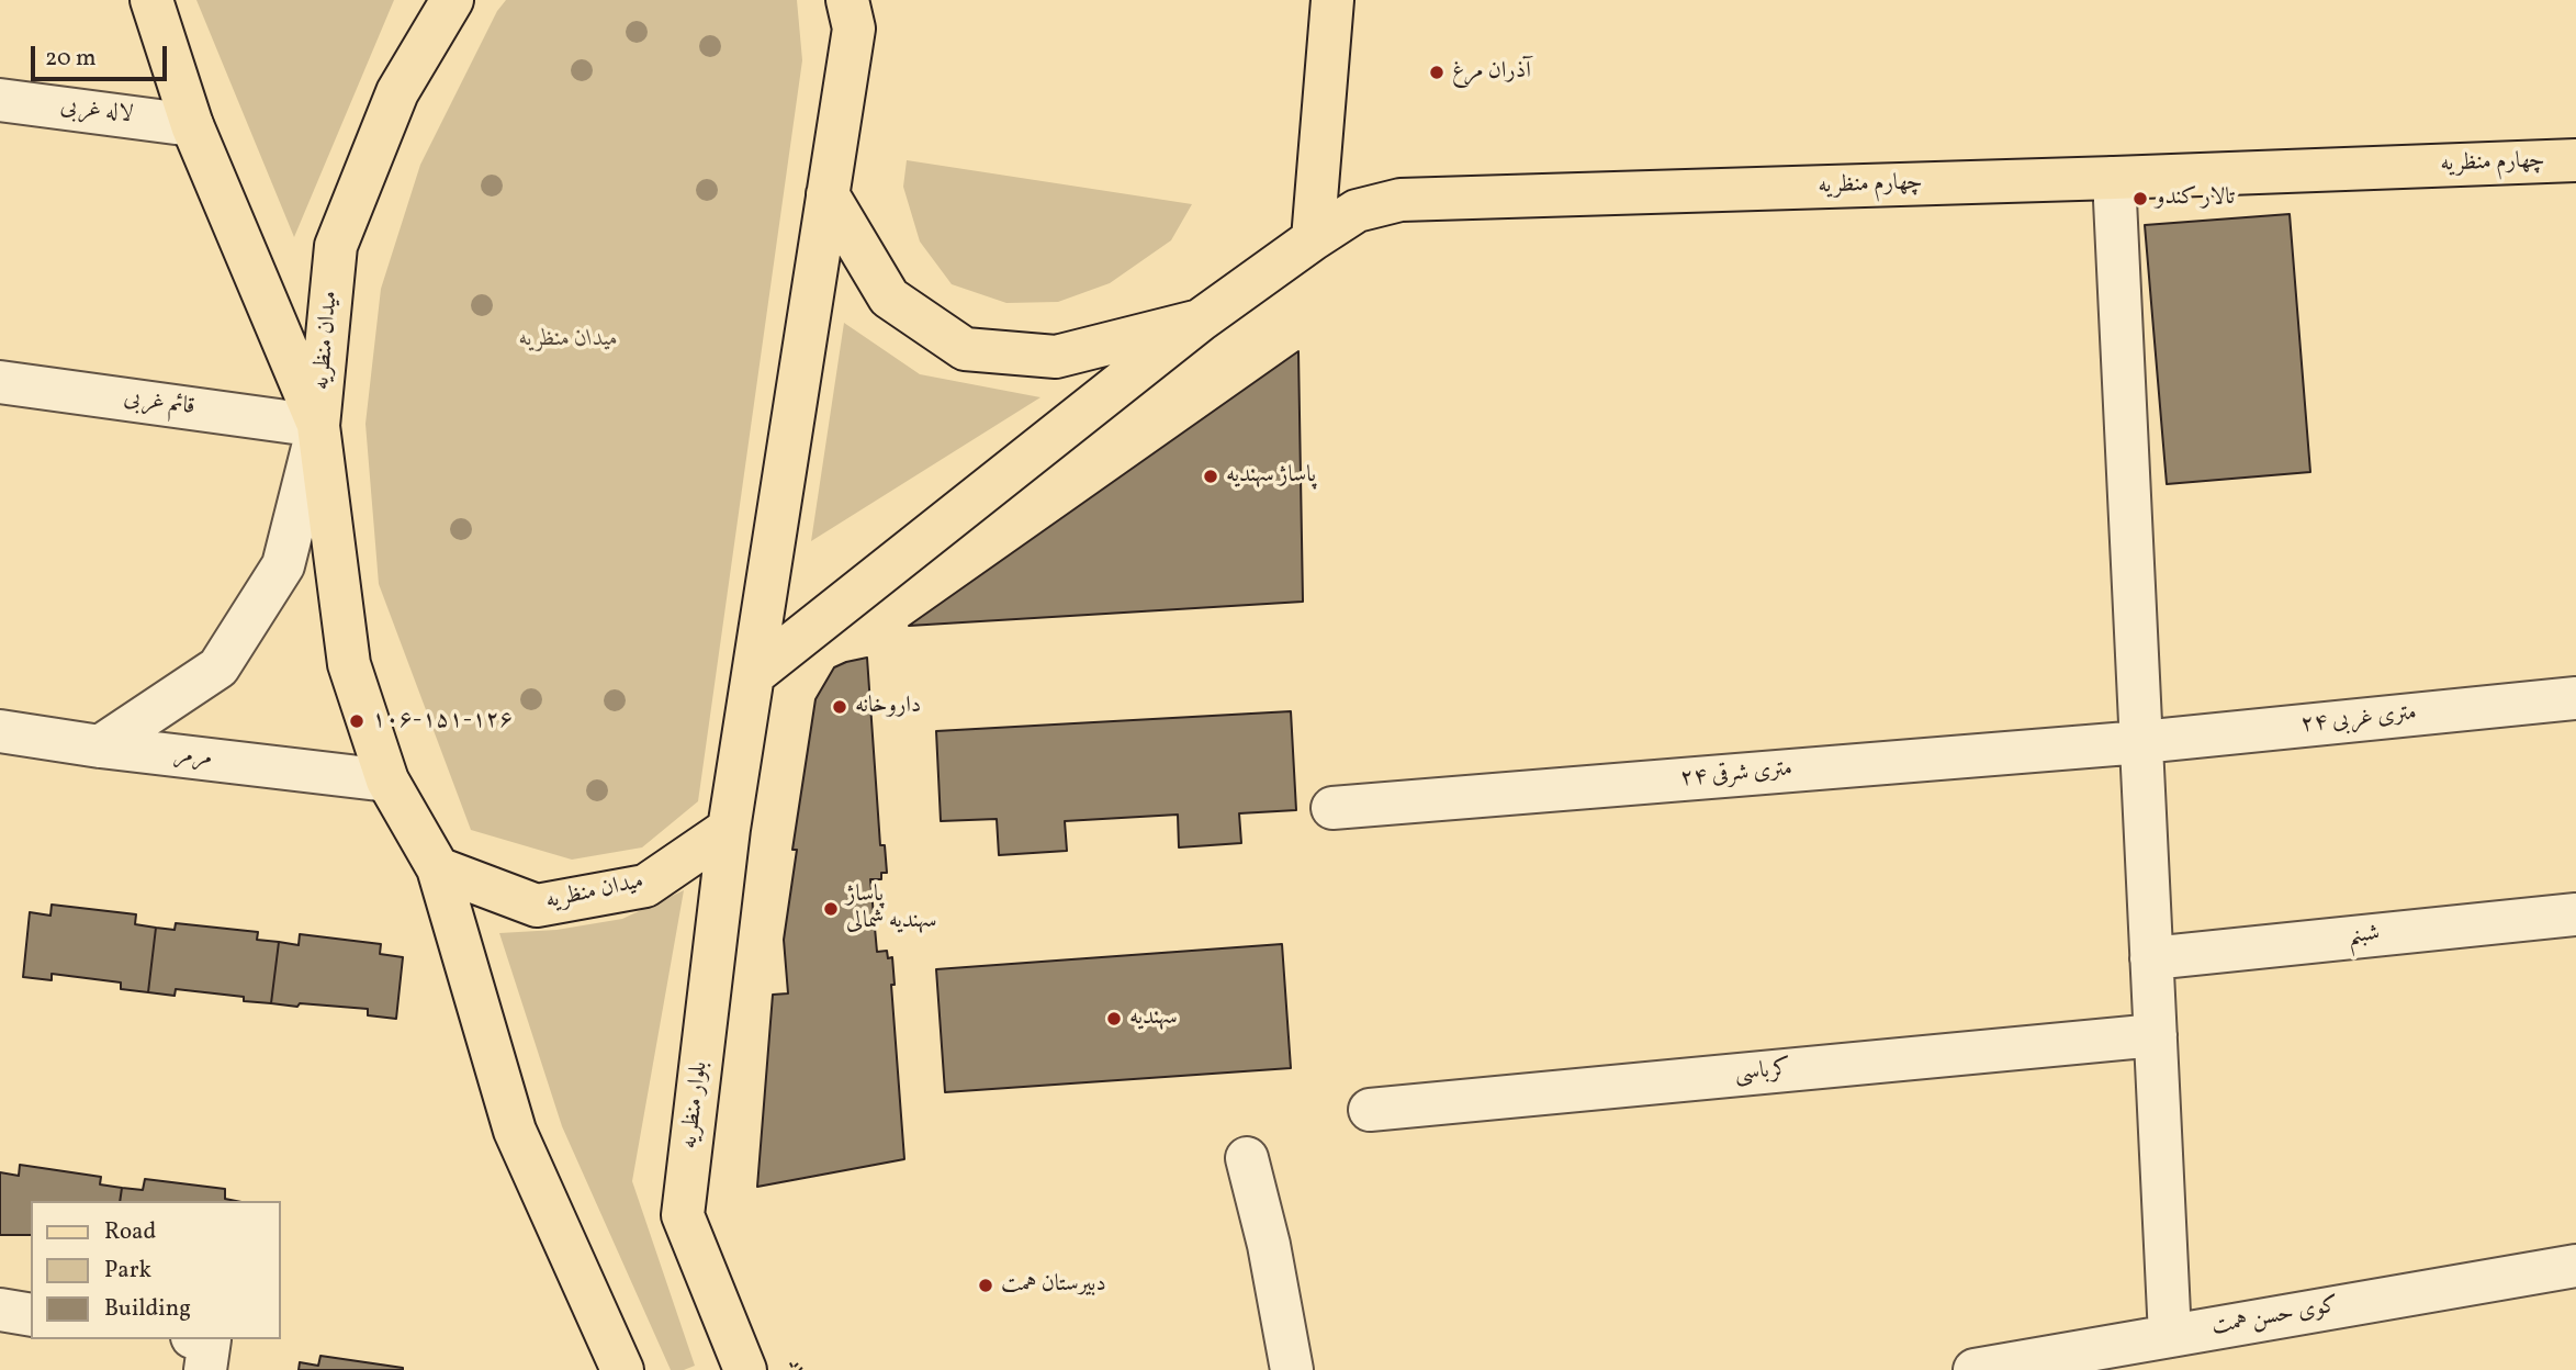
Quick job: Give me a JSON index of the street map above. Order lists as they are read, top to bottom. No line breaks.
{"streets":{"main road":["چهارم منظریه","ميدان منظریه","بلوار منظریه"],"street":["لاله غربی","قائم غربی","۲۴ متری غربی","مرمر","۲۴ متری شرقی","شبنم","کرباسی","کوی حسن همت"]},"crossings":[["ميدان منظریه","قائم غربی"],["ميدان منظریه","مرمر"],["ميدان منظریه","بلوار منظریه"],["۲۴ متری غربی","۲۴ متری شرقی"]],"parks":["میدان منظریه"],"places":["آذران مرغ","تالار کندو","پاساژ سهندیه","داروخانه","۱۰۶-۱۵۱-۱۲۶","پاساژ سهندیه شمالی","سهندیه","دبیرستان همت"],"legend":["Road","Park","Building"],"scale_bar":"20 m"}
